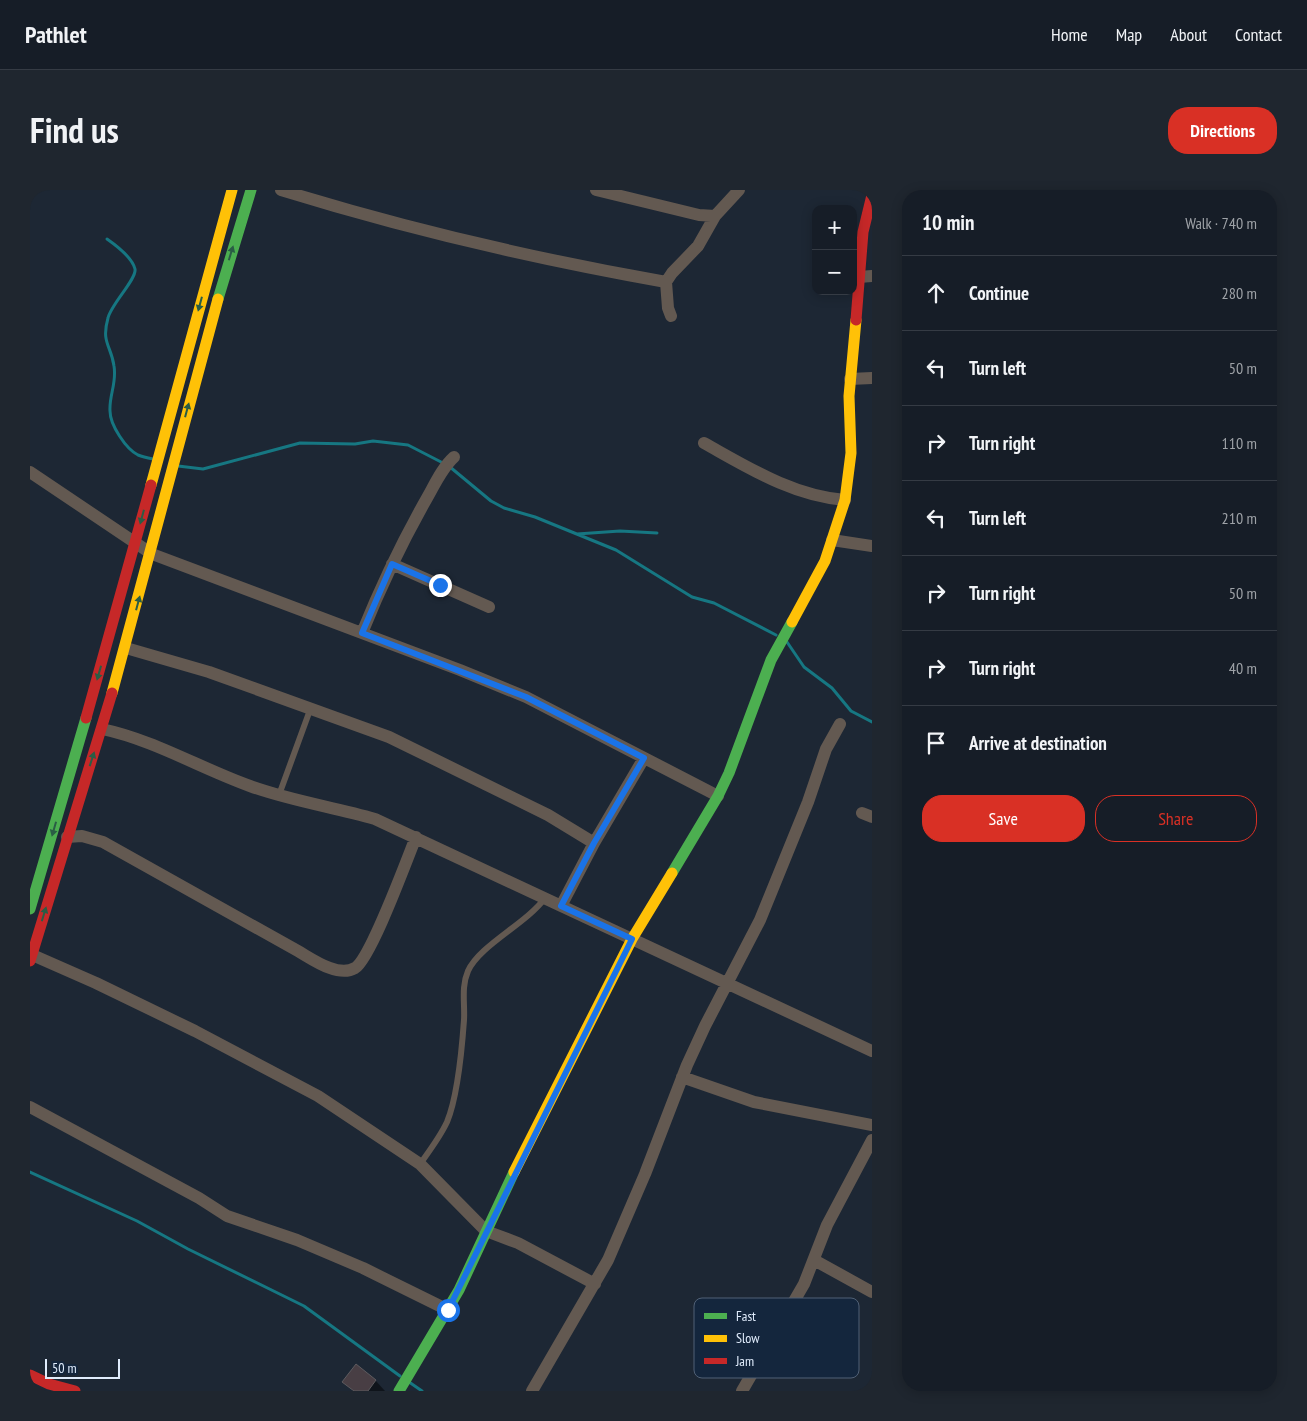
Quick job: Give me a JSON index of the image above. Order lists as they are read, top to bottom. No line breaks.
{"legend":["Fast","Slow","Jam"],"scale_bar":"50 m","page":{"header":"Pathlet","nav":["Home","Map","About","Contact"],"title":"Find us","buttons":["Directions",["Save","Share"]],"heading":["10 min","Walk · 740 m"],"map_buttons":["+","−"],"list":[["Continue","280 m"],["Turn left","50 m"],["Turn right","110 m"],["Turn left","210 m"],["Turn right","50 m"],["Turn right","40 m"],"Arrive at destination"],"scale":"50 m"}}
